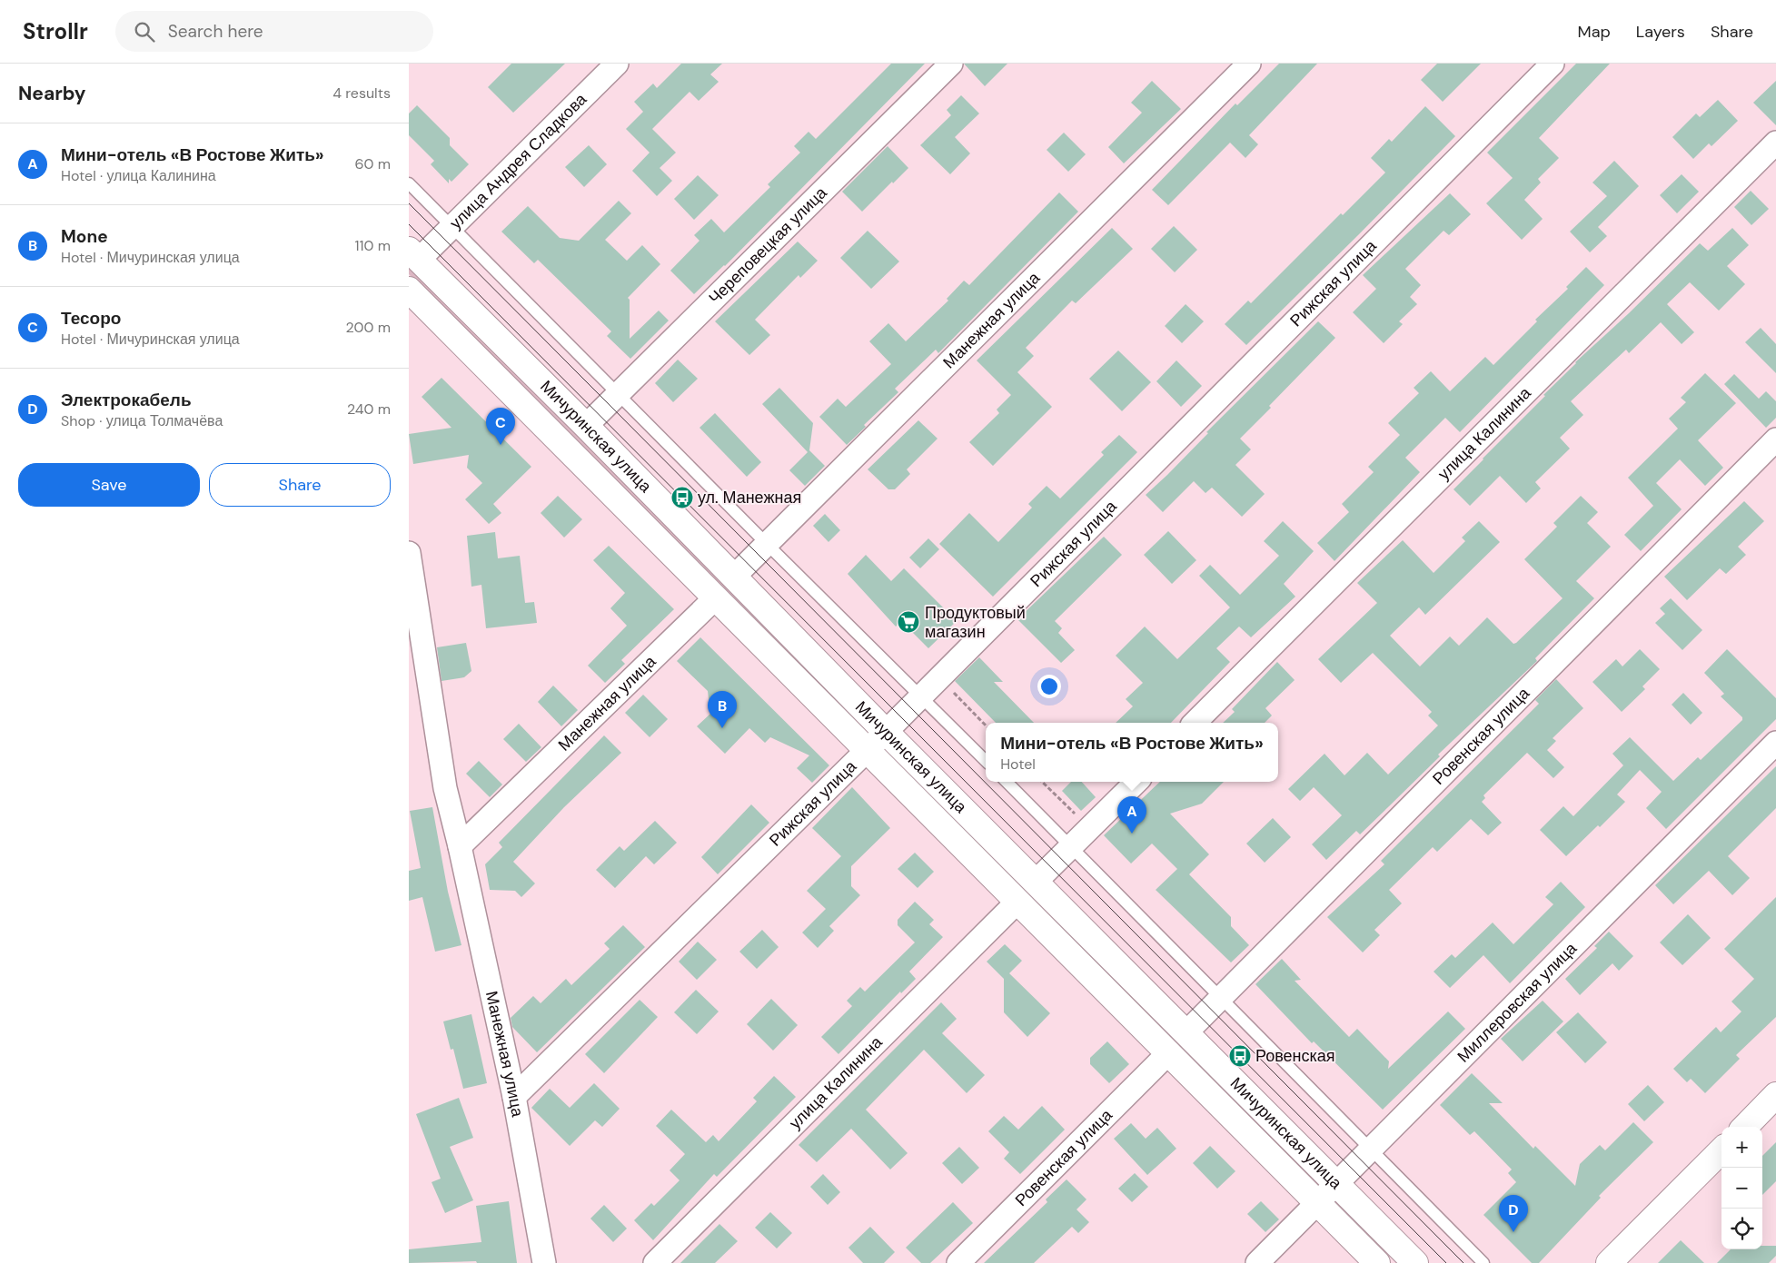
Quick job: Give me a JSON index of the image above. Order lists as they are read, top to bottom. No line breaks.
{"streets":{"main road":["Мичуринская улица"],"street":["улица Андрея Сладкова","Череповецкая улица","Рижская улица","Манежная улица","улица Калинина","Ровенская улица","Миллеровская улица"]},"crossings":[["улица Андрея Сладкова","Мичуринская улица"],["Череповецкая улица","Мичуринская улица"],["Рижская улица","Манежная улица"],["Рижская улица","Мичуринская улица"],["Манежная улица","Мичуринская улица"],["улица Калинина","Мичуринская улица"],["Мичуринская улица","Ровенская улица"],["Мичуринская улица","Миллеровская улица"]],"places":{"bus stop":["ул. Манежная","Ровенская"],"supermarket":["Продуктовый магазин"]},"page":{"header":"Strollr","search":"Search here","nav":["Map","Layers","Share"],"heading":["Nearby","4 results"],"list":[{"mark":"A","name":"Мини-отель «В Ростове Жить»","note":"Hotel · улица Калинина","value":"60 m"},{"mark":"B","name":"Mone","note":"Hotel · Мичуринская улица","value":"110 m"},{"mark":"C","name":"Тесоро","note":"Hotel · Мичуринская улица","value":"200 m"},{"mark":"D","name":"Электрокабель","note":"Shop · улица Толмачёва","value":"240 m"}],"pins":["C","B","A","D"],"buttons":["Save","Share"],"popup":["Мини-отель «В Ростове Жить»","Hotel"],"map_buttons":["+","−"]}}
